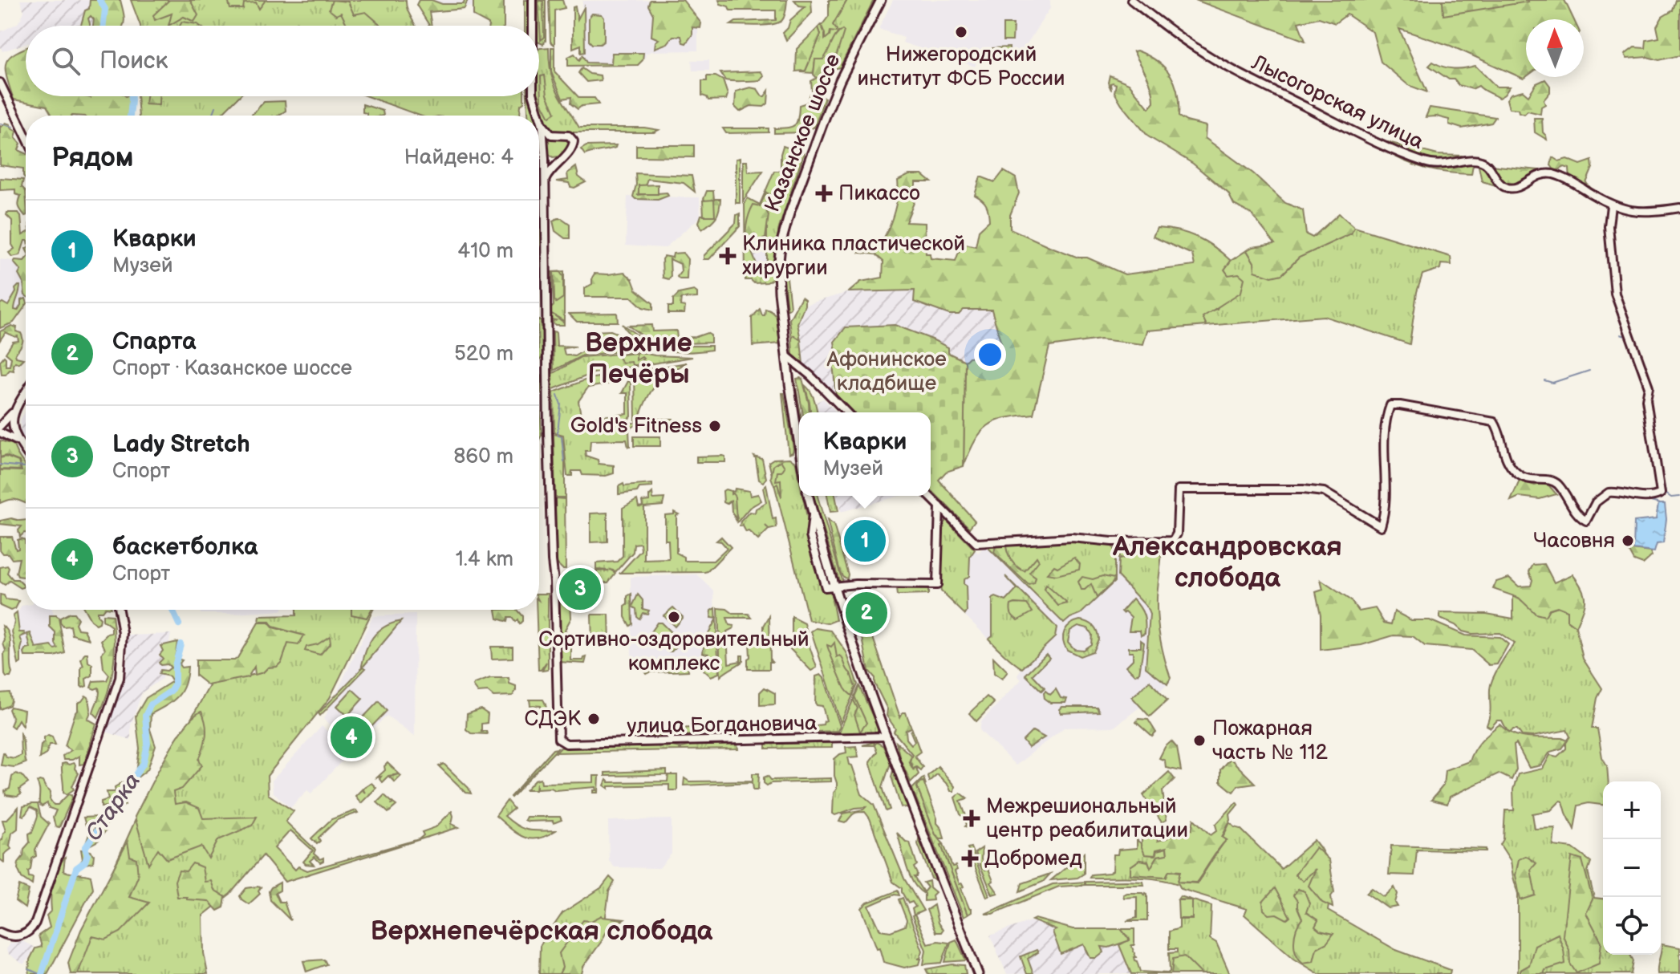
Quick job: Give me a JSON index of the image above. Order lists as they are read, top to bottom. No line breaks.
{"streets":{"main road":["Казанское шоссе"],"street":["Лысогорская улица","улица Богдановича"]},"districts":["Верхние Печёры","Александровская слобода","Верхнепечёрская слобода"],"water":["Старка"],"parks":["Афонинское кладбище"],"places":{"other":["Нижегородский институт ФСБ России","Gold's Fitness","Часовня","Сортивно-оздоровительный комплекс","СДЭК","Пожарная часть № 112"],"health":["Пикассо","Клиника пластической хирургии","Межрешиональный центр реабилитации","Добромед"]},"north":"top","page":{"search":"Поиск","heading":["Рядом","Найдено: 4"],"list":[{"mark":"1","name":"Кварки","note":"Музей","value":"410 m"},{"mark":"2","name":"Спарта","note":"Спорт · Казанское шоссе","value":"520 m"},{"mark":"3","name":"Lady Stretch","note":"Спорт","value":"860 m"},{"mark":"4","name":"баскетболка","note":"Спорт","value":"1.4 km"}],"popup":["Кварки","Музей"],"pins":["1","3","2","4"],"map_buttons":["+","−"]}}
